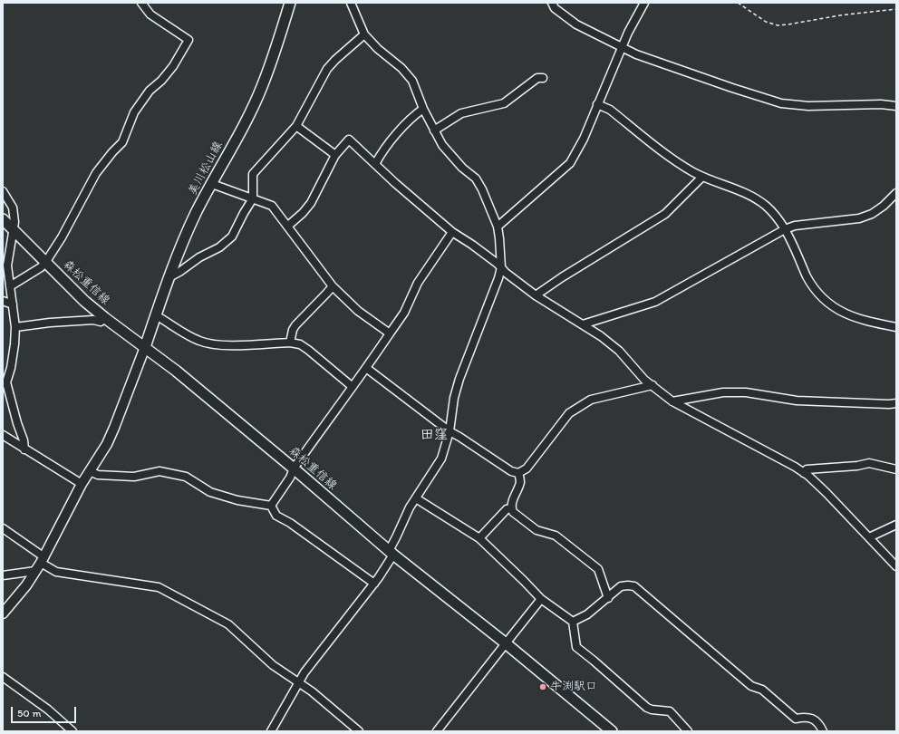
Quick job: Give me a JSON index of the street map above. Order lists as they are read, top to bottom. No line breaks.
{"streets":{"main road":["美川松山線","森松重信線"]},"crossings":[["美川松山線","森松重信線"]],"districts":["田窪"],"places":["牛渕駅口"],"scale_bar":"50 m"}
